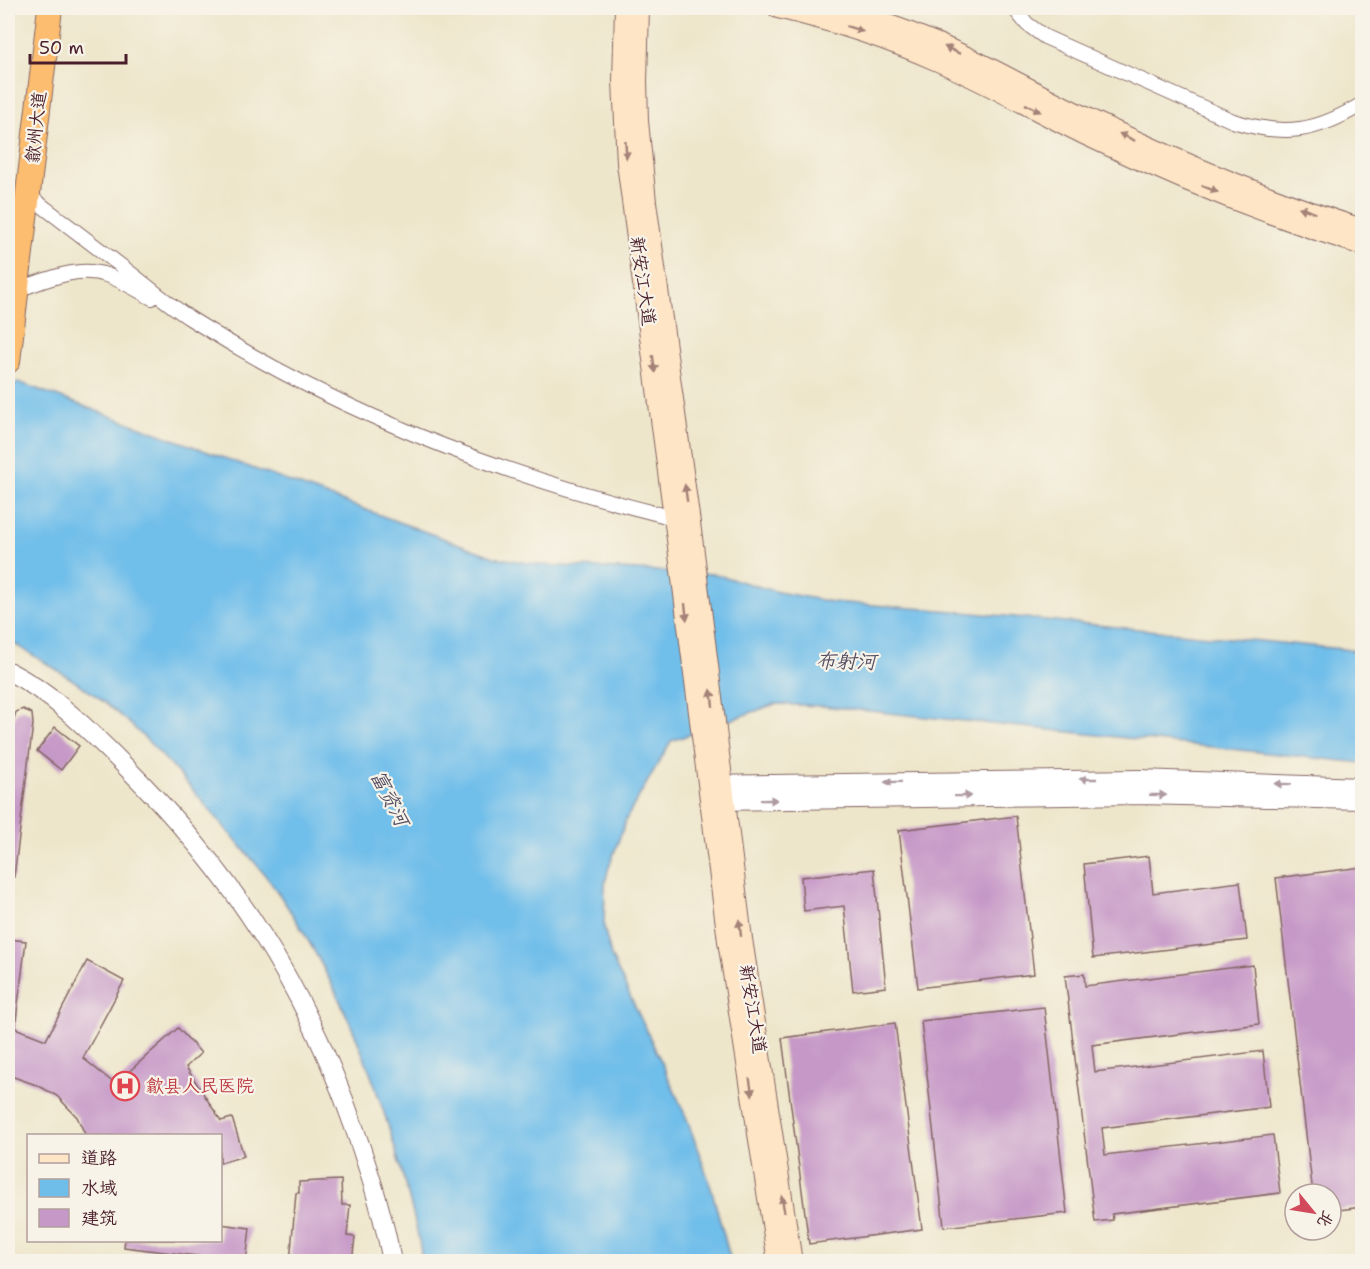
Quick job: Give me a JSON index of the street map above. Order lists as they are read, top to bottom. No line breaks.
{"streets":{"highway":["歙州大道"],"main road":["新安江大道"]},"water":["布射河","富资河"],"places":{"hospital":["歙县人民医院"]},"legend":["道路","水域","建筑"],"scale_bar":"50 m","north":"bottom right"}
